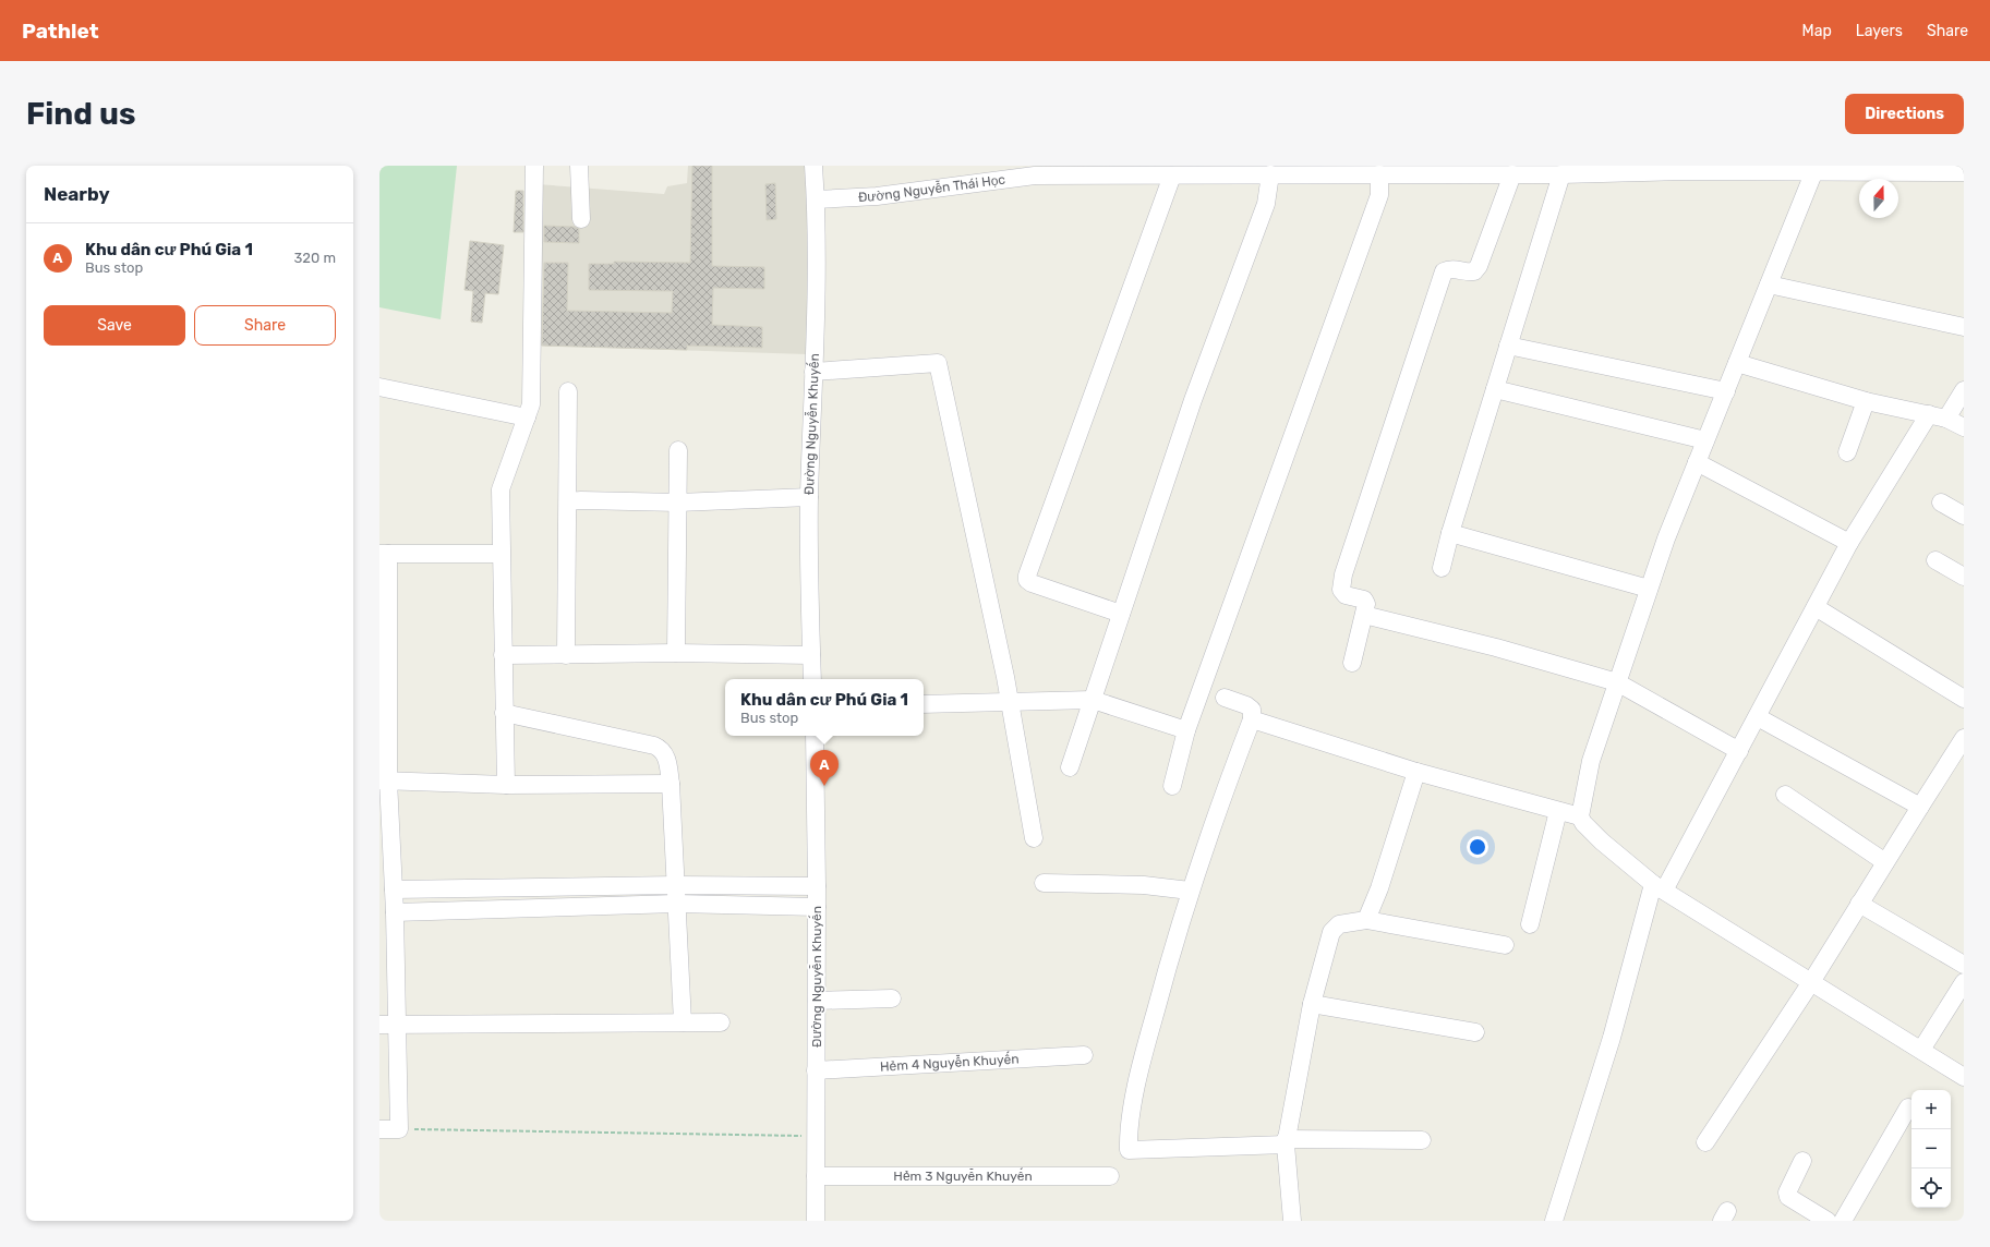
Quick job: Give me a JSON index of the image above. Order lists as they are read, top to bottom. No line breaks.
{"streets":{"street":["Đường Nguyễn Thái Học","Đường Nguyễn Khuyến","Hẻm 4 Nguyễn Khuyến","Hẻm 3 Nguyễn Khuyến"]},"crossings":[["Đường Nguyễn Thái Học","Đường Nguyễn Khuyến"],["Đường Nguyễn Khuyến","Hẻm 4 Nguyễn Khuyến"],["Đường Nguyễn Khuyến","Hẻm 3 Nguyễn Khuyến"]],"north":"top","page":{"header":"Pathlet","nav":["Map","Layers","Share"],"buttons":["Directions",["Save","Share"]],"title":"Find us","heading":"Nearby","list":[{"mark":"A","name":"Khu dân cư Phú Gia 1","note":"Bus stop","value":"320 m"}],"popup":["Khu dân cư Phú Gia 1","Bus stop"],"pins":"A","map_buttons":["+","−"]}}
